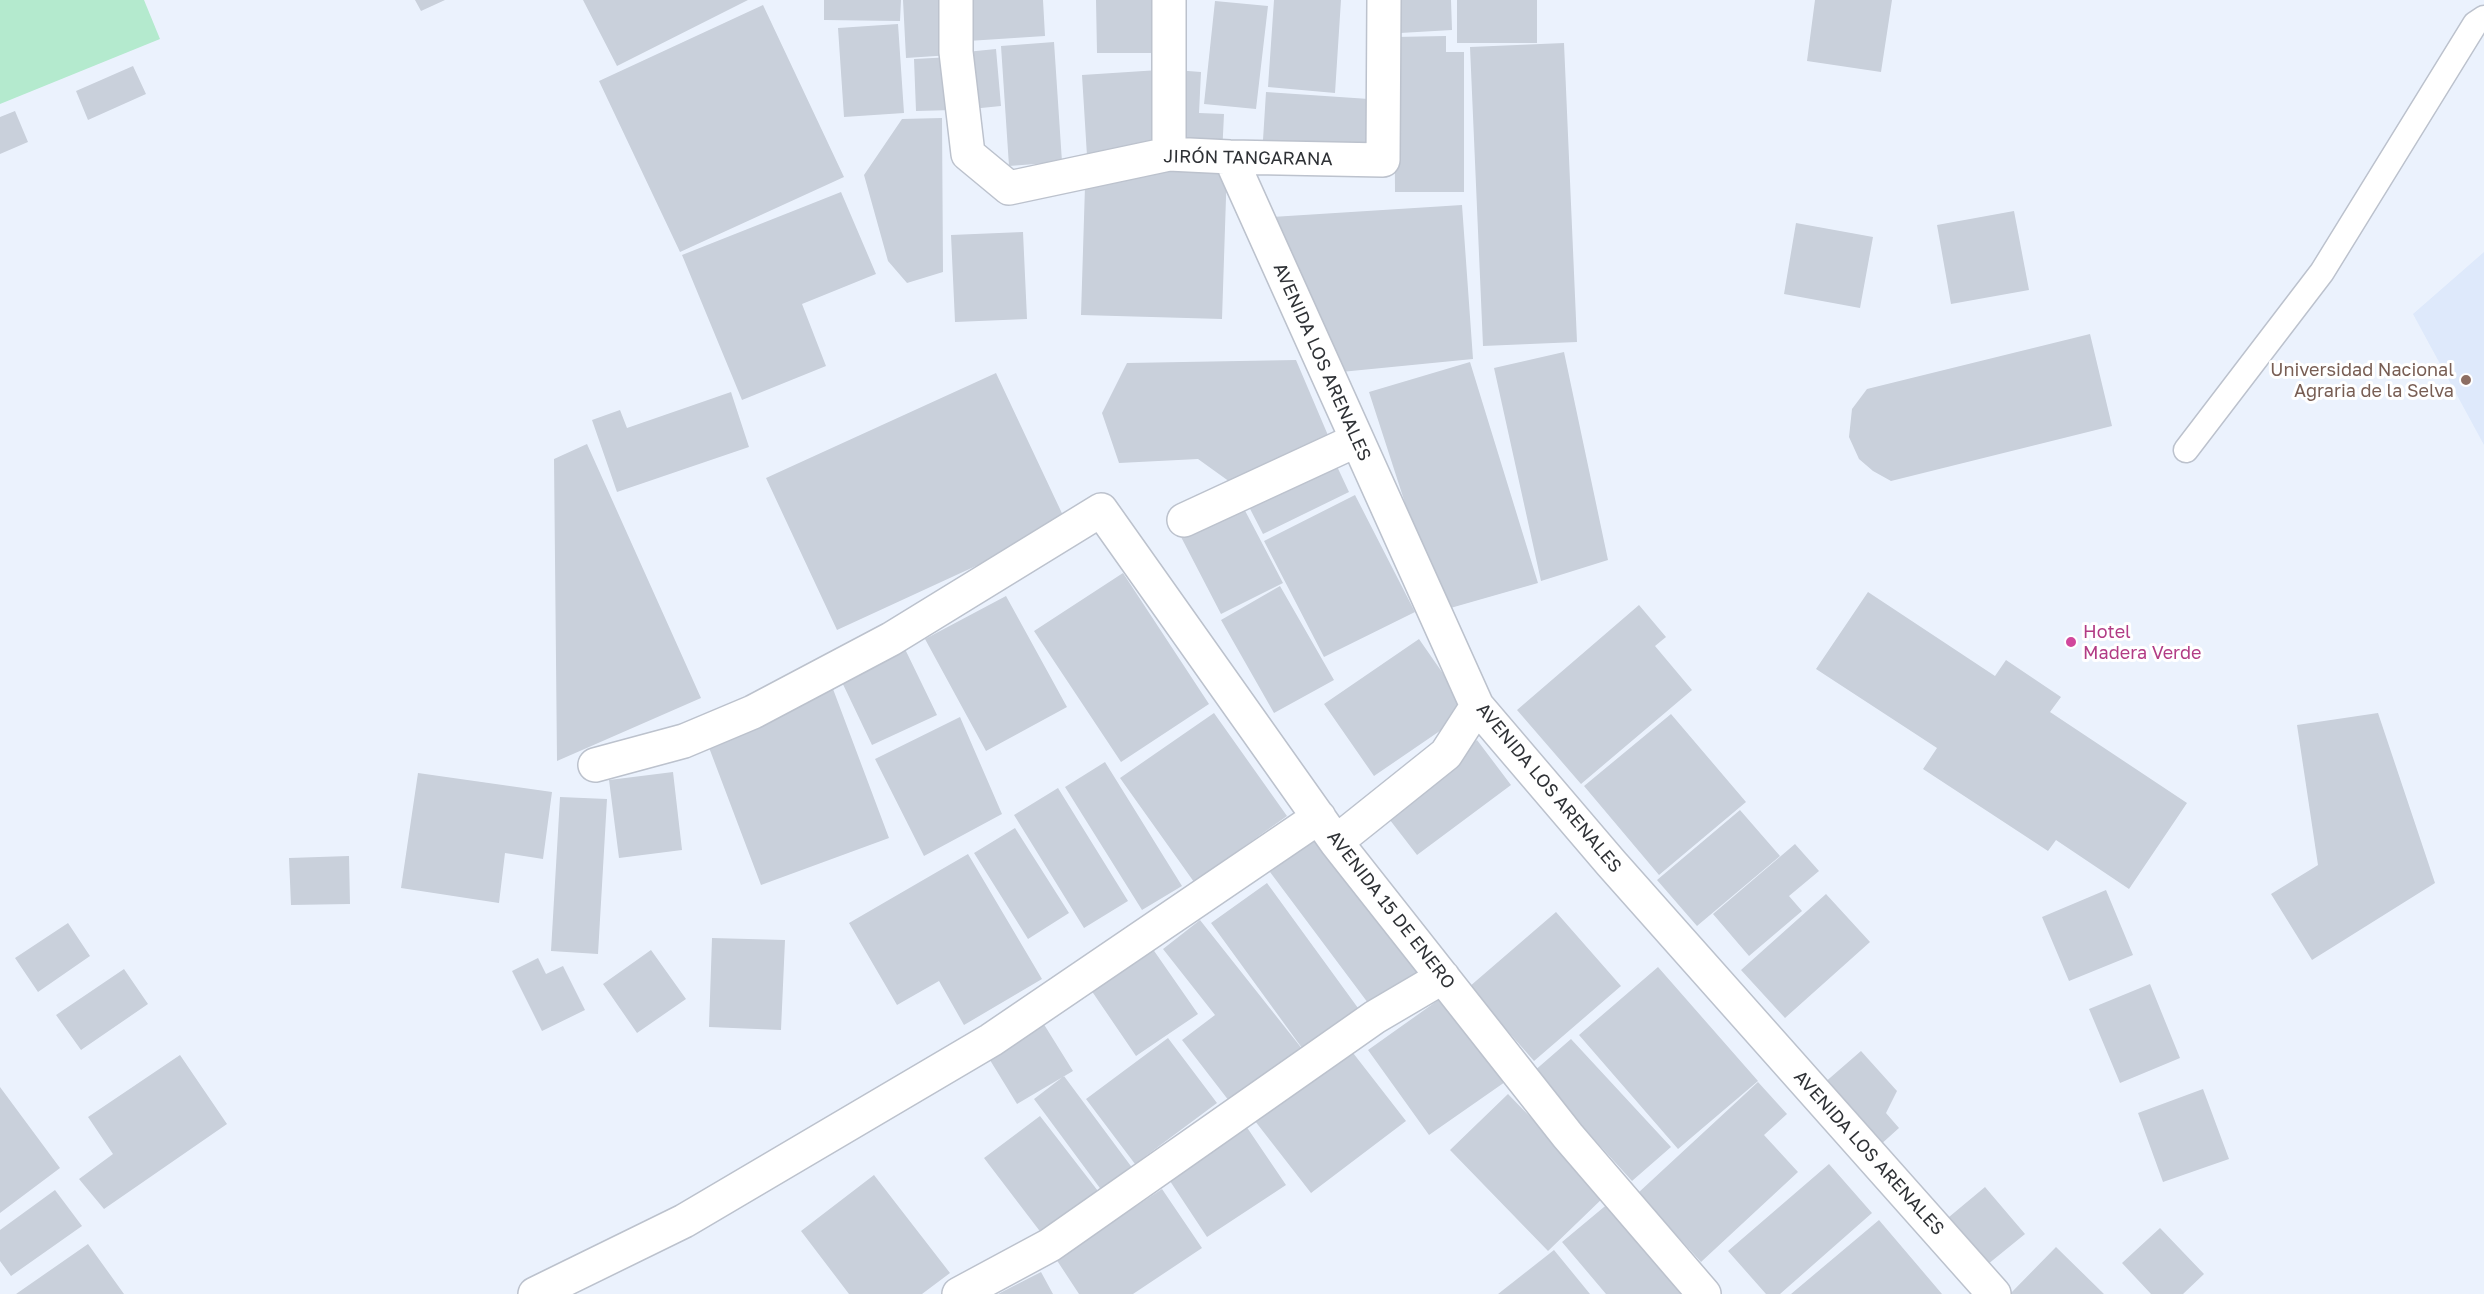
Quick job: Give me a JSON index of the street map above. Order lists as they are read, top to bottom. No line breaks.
{"streets":{"street":["JIRÓN TANGARANA","AVENIDA LOS ARENALES","AVENIDA 15 DE ENERO"]},"crossings":[["JIRÓN TANGARANA","AVENIDA LOS ARENALES"]],"places":["Universidad Nacional Agraria de la Selva","Hotel Madera Verde"]}
